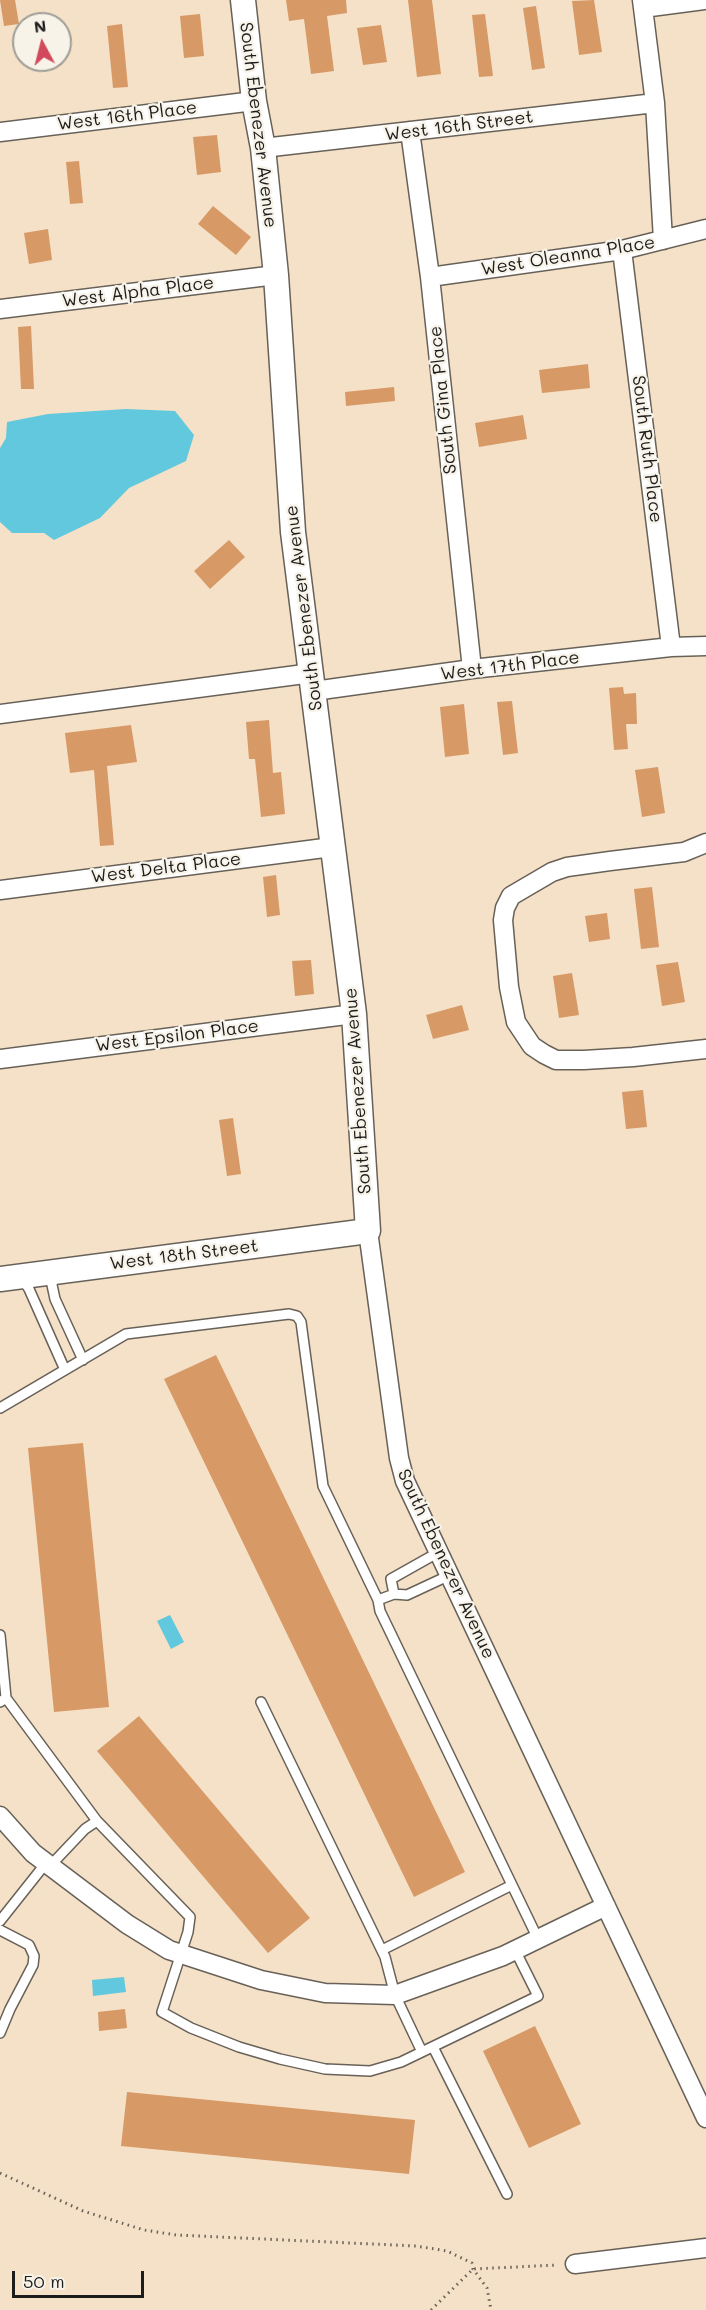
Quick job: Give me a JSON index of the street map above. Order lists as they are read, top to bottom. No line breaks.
{"streets":{"street":["West 16th Place","South Ebenezer Avenue","West 16th Street","West Oleanna Place","West Alpha Place","South Gina Place","South Ruth Place","West 17th Place","West Delta Place","West Epsilon Place","West 18th Street"]},"crossings":[["West 16th Place","South Ebenezer Avenue"],["South Ebenezer Avenue","West 16th Street"],["South Ebenezer Avenue","West Alpha Place"],["South Ebenezer Avenue","West 17th Place"],["South Ebenezer Avenue","West Delta Place"],["South Ebenezer Avenue","West Epsilon Place"],["South Ebenezer Avenue","West 18th Street"],["West 16th Street","South Gina Place"],["West Oleanna Place","South Gina Place"],["West Oleanna Place","South Ruth Place"],["South Gina Place","West 17th Place"],["South Ruth Place","West 17th Place"]],"scale_bar":"50 m","north":"top"}
